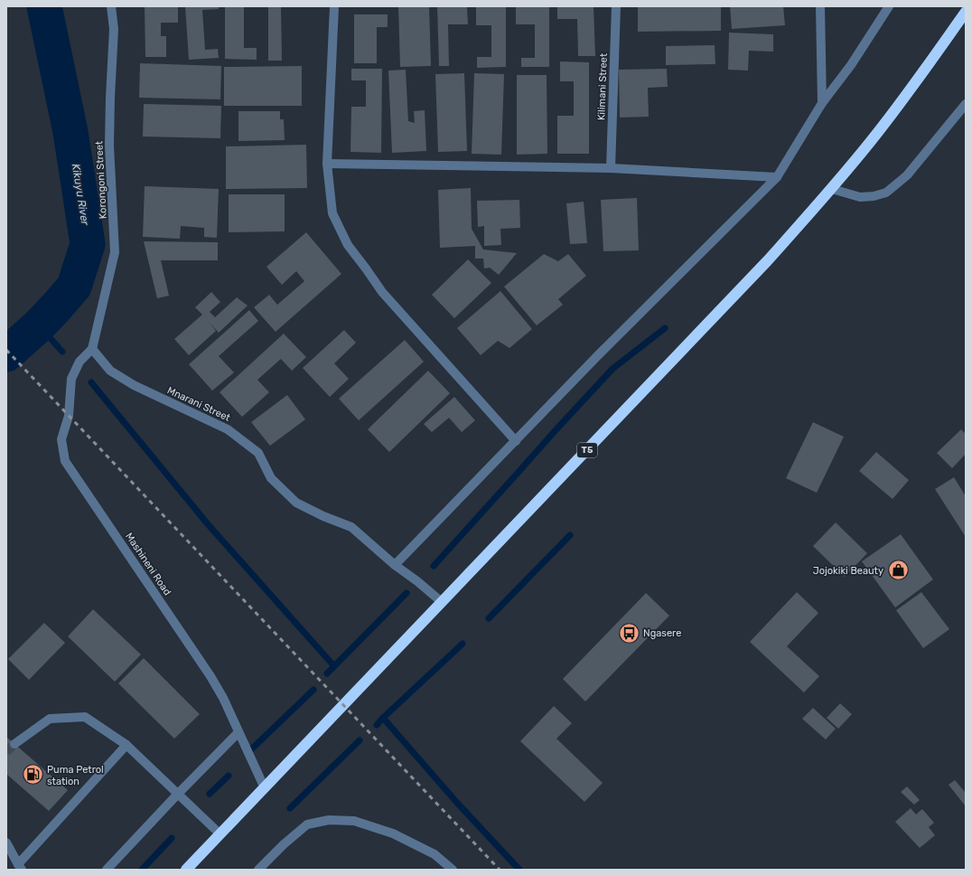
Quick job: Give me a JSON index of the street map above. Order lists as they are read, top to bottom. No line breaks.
{"streets":{"highway":["T5"],"street":["Kilimani Street","Korongoni Street","Mnarani Street","Mashineni Road"]},"crossings":[["Korongoni Street","Mnarani Street"],["Korongoni Street","Mashineni Road"],["Mnarani Street","T5"],["Mnarani Street","Mashineni Road"],["T5","Mashineni Road"]],"water":["Kikuyu River"],"places":{"shop":["Jojokiki Beauty"],"bus stop":["Ngasere"],"fuel station":["Puma Petrol station"]}}
